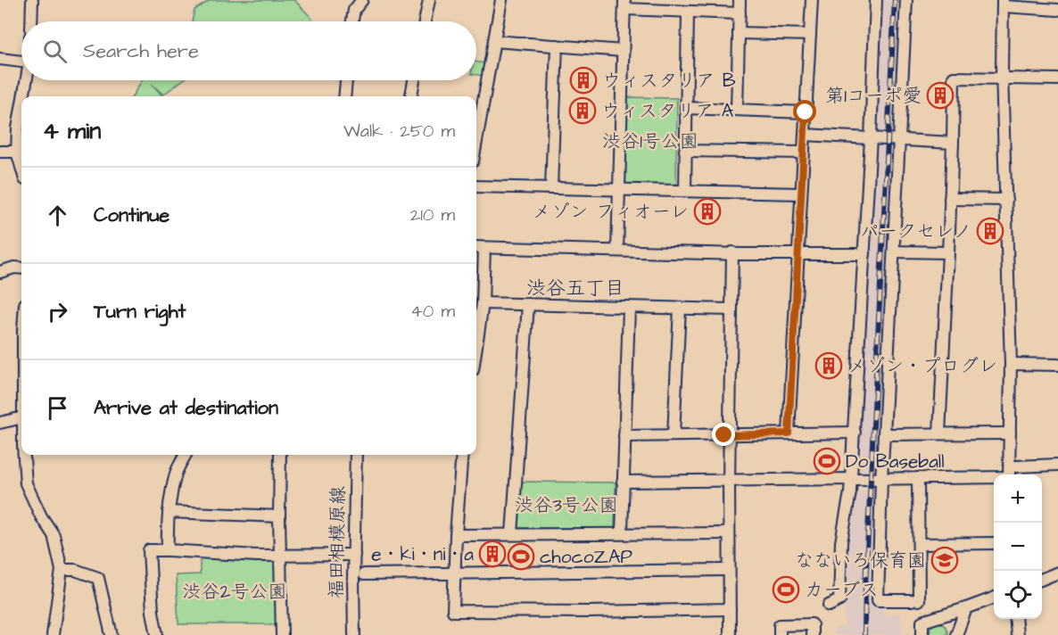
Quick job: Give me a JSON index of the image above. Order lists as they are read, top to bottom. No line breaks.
{"streets":{"street":["福田相模原線"]},"districts":["渋谷五丁目"],"parks":["渋谷1号公園","渋谷3号公園","渋谷2号公園"],"places":{"building":["ウィスタリア B","第1コーポ愛","ウィスタリア A","メゾン フィオーレ","パークセレノ","メゾン・プログレ","e・ki・ni・a"],"sports":["Do Baseball","chocoZAP","カーブス"],"school or university":["なないろ保育園"]},"page":{"search":"Search here","heading":["4 min","Walk · 250 m"],"list":[["Continue","210 m"],["Turn right","40 m"],"Arrive at destination"],"map_buttons":["+","−"]}}
